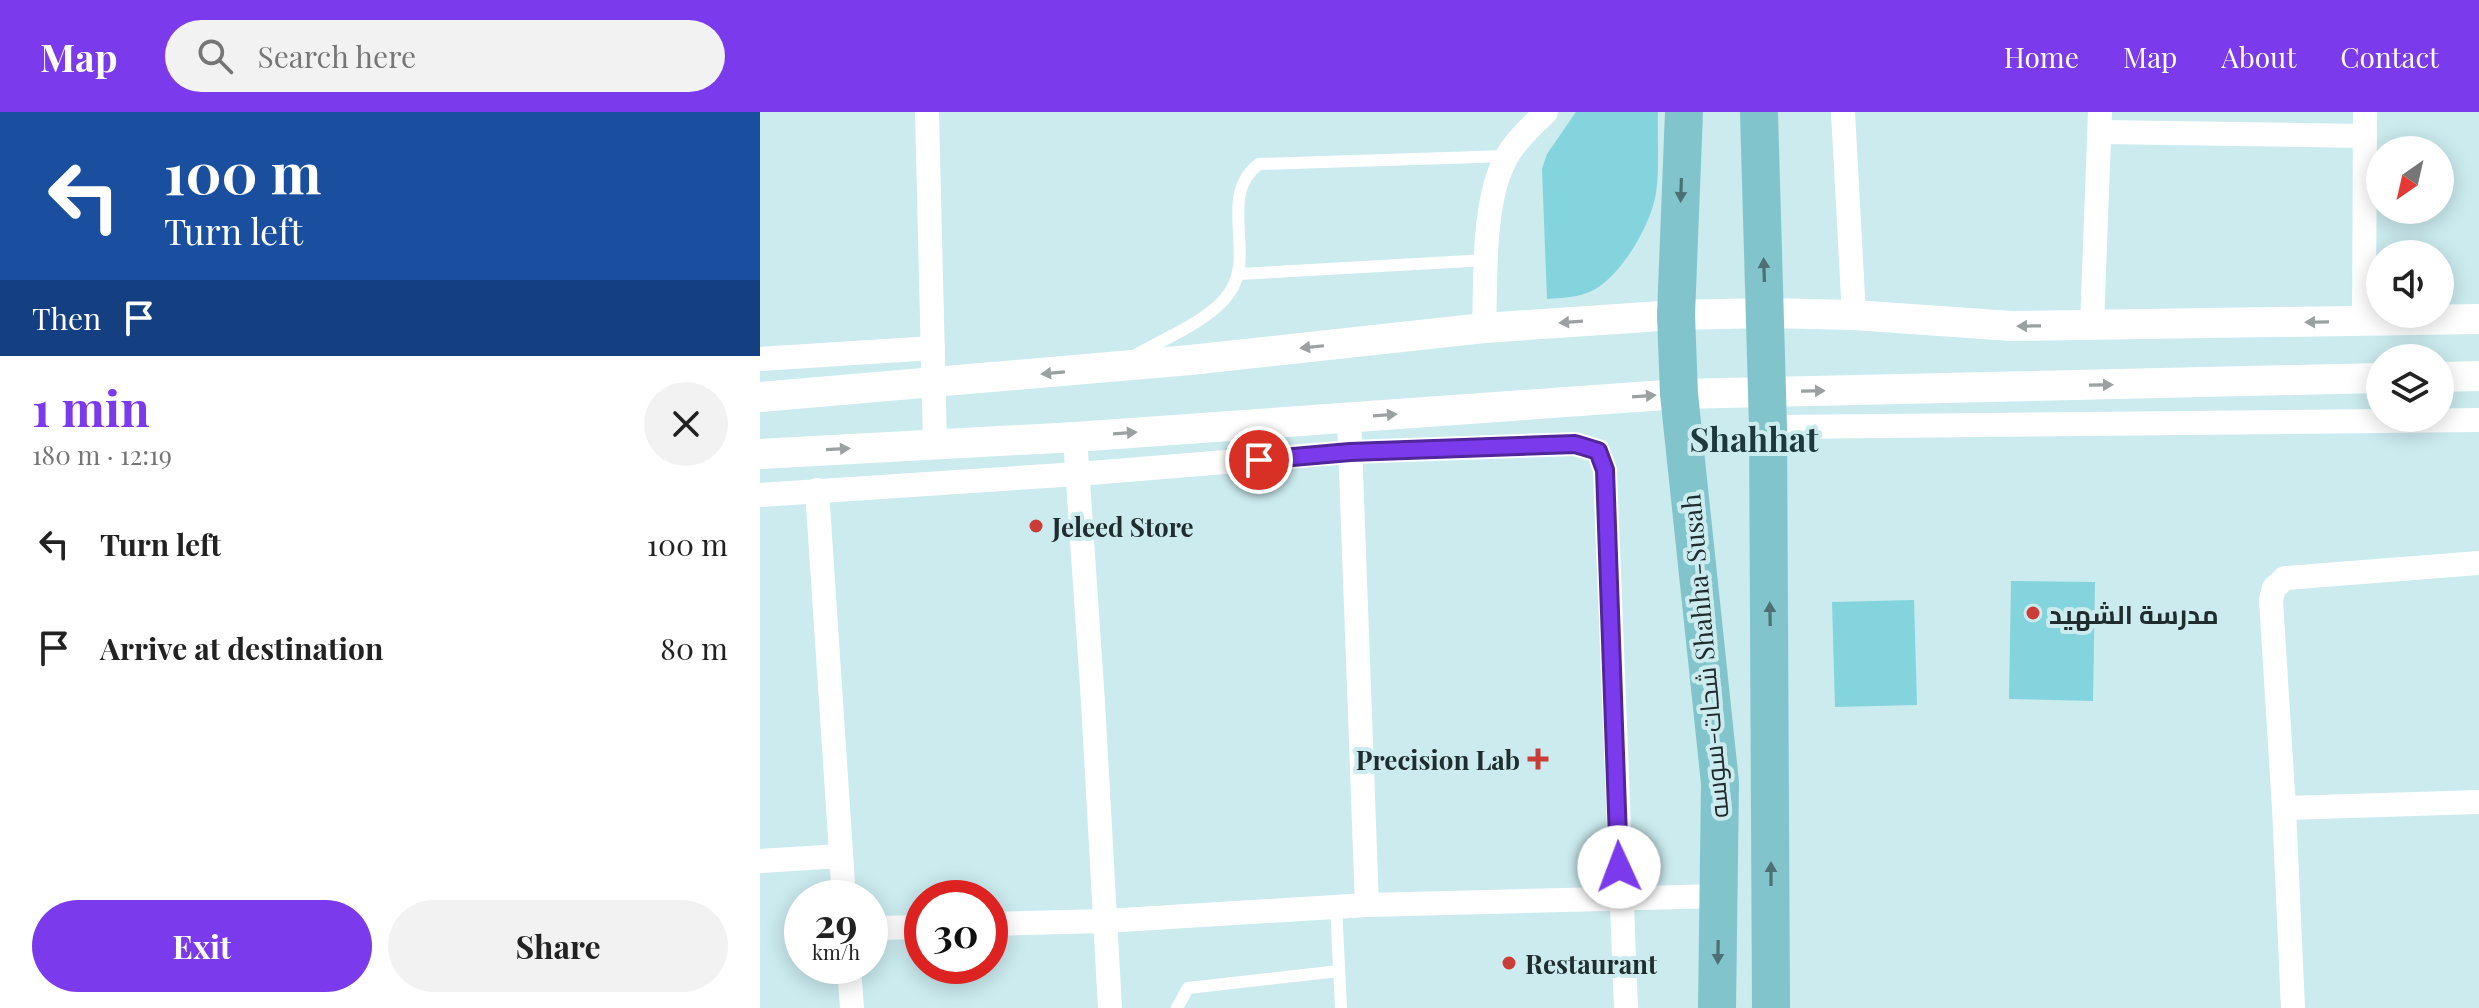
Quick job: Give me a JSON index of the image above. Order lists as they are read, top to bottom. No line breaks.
{"streets":{"main road":["شحات-سوسه Shahha-Susah"]},"districts":["Shahhat"],"places":{"other":["Jeleed Store","مدرسة الشهيد","Restaurant"],"health":["Precision Lab"]},"north":"bottom left","page":{"header":"Map","search":"Search here","nav":["Home","Map","About","Contact"],"turn":["100 m","Turn left"],"then":"Then","heading":["1 min","180 m · 12:19"],"list":[{"name":"Turn left","value":"100 m"},{"name":"Arrive at destination","value":"80 m"}],"speed":"29 km/h","limit":"30","buttons":["Exit","Share"]}}
